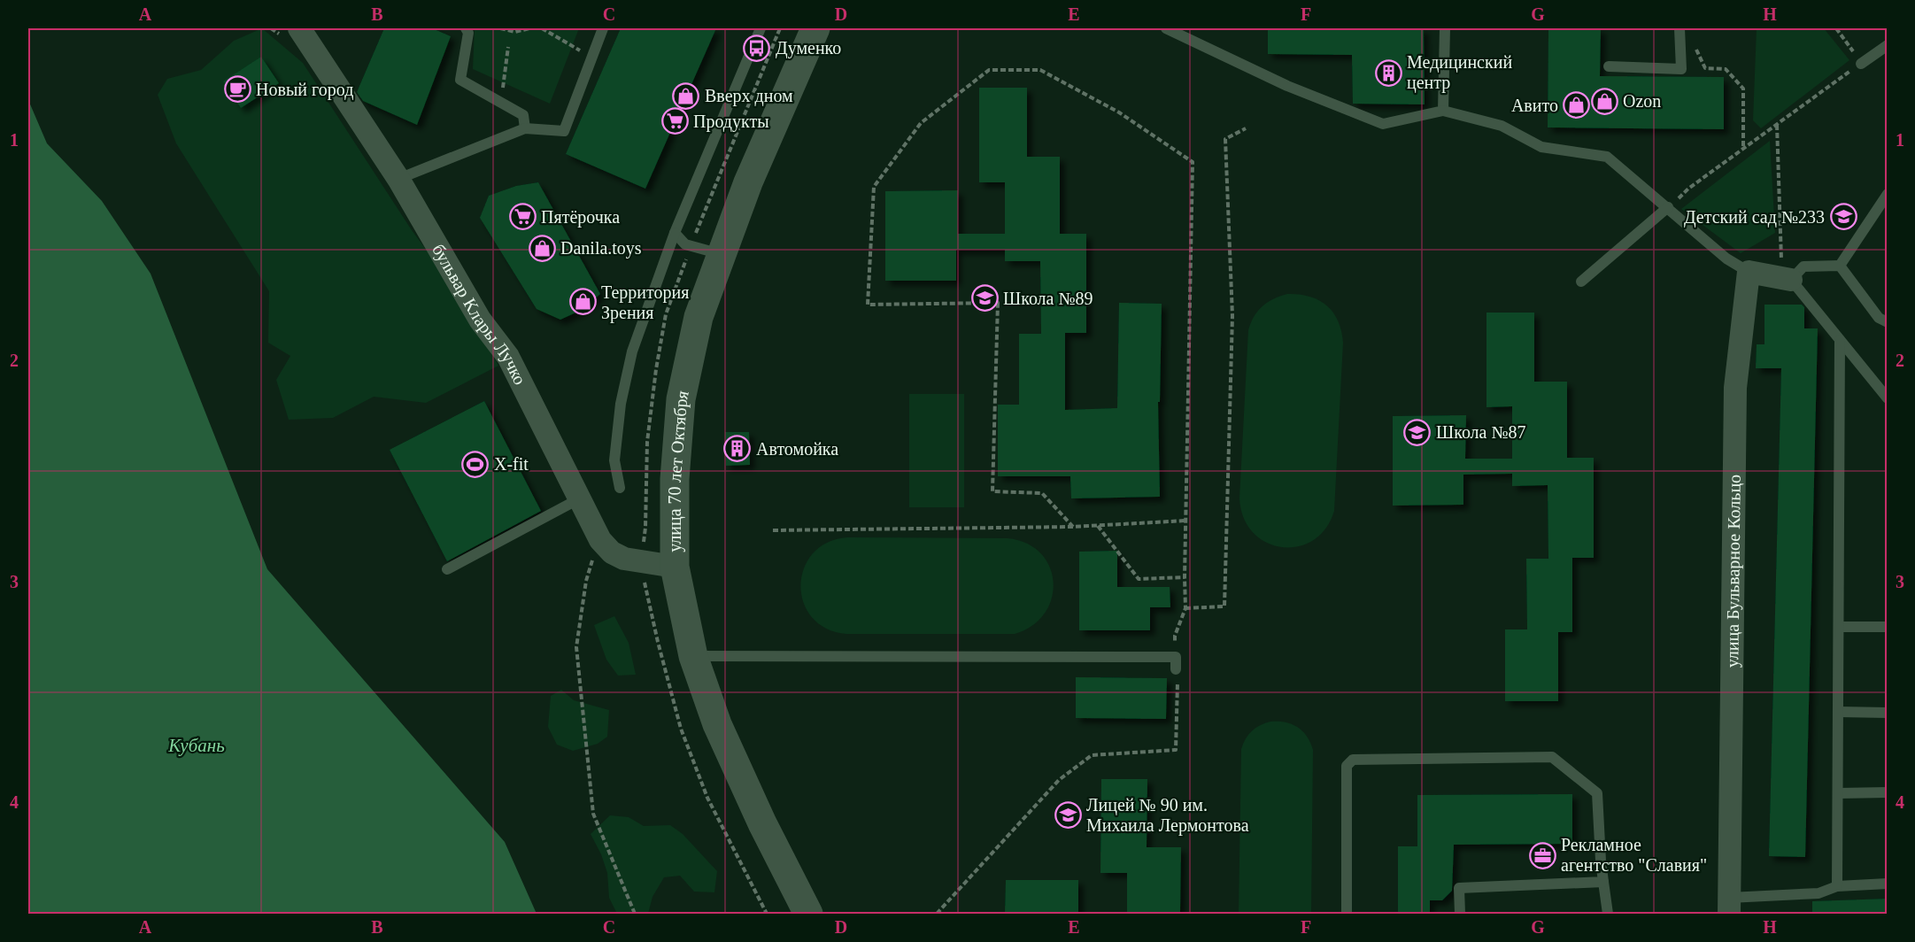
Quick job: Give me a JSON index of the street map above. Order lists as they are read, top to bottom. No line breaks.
{"streets":{"main road":["улица 70 лет Октября"],"street":["бульвар Клары Лучко","улица Бульварное Кольцо"]},"crossings":[["бульвар Клары Лучко","улица 70 лет Октября"]],"water":["Кубань"],"places":{"bus stop":["Думенко"],"building":["Медицинский центр","Автомойка"],"cafe":["Новый город"],"shop":["Вверх дном","Ozon","Авито","Danila.toys","Территория Зрения"],"supermarket":["Продукты","Пятёрочка"],"school or university":["Детский сад №233","Школа №89","Школа №87","Лицей № 90 им. Михаила Лермонтова"],"sports":["X-fit"],"office":["Рекламное агентство \"Славия\""]},"grid":{"columns":["A","B","C","D","E","F","G","H"],"rows":["1","2","3","4"]}}
